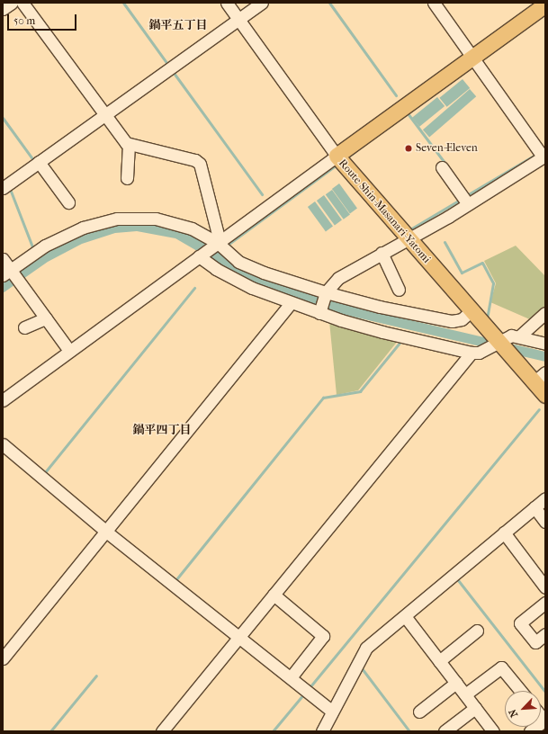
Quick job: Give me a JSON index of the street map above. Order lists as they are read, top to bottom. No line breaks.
{"streets":{"main road":["Route Shin-Masanari-Yatomi"]},"districts":["鍋平五丁目","鍋平四丁目"],"places":["Seven-Eleven"],"scale_bar":"50 m","north":"bottom left"}
